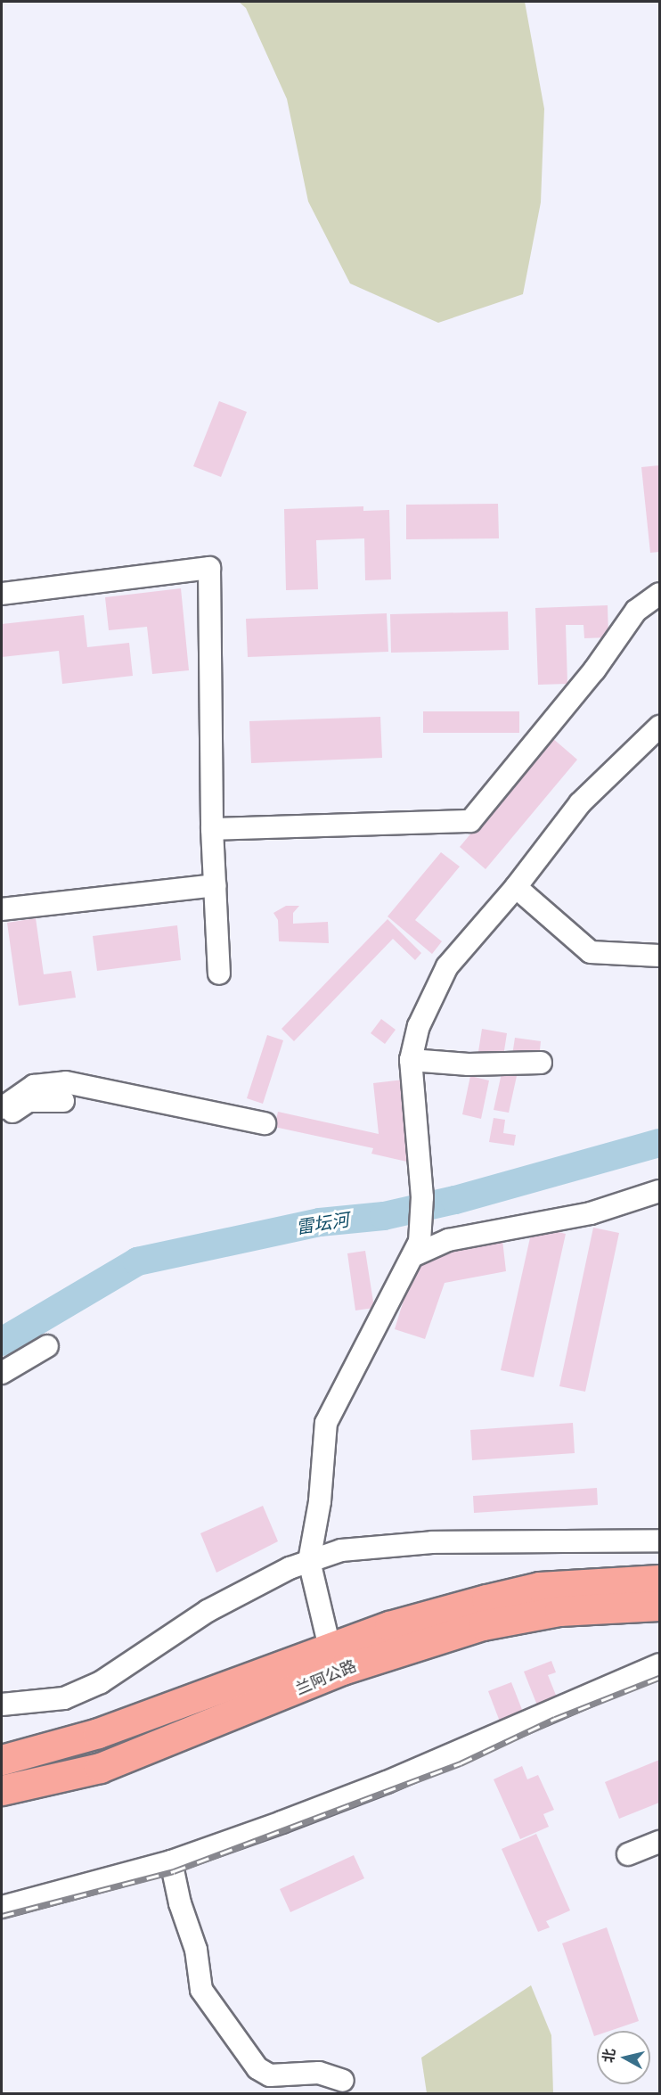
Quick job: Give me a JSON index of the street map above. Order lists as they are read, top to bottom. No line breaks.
{"streets":{"highway":["兰阿公路"]},"water":["雷坛河"],"north":"left"}
